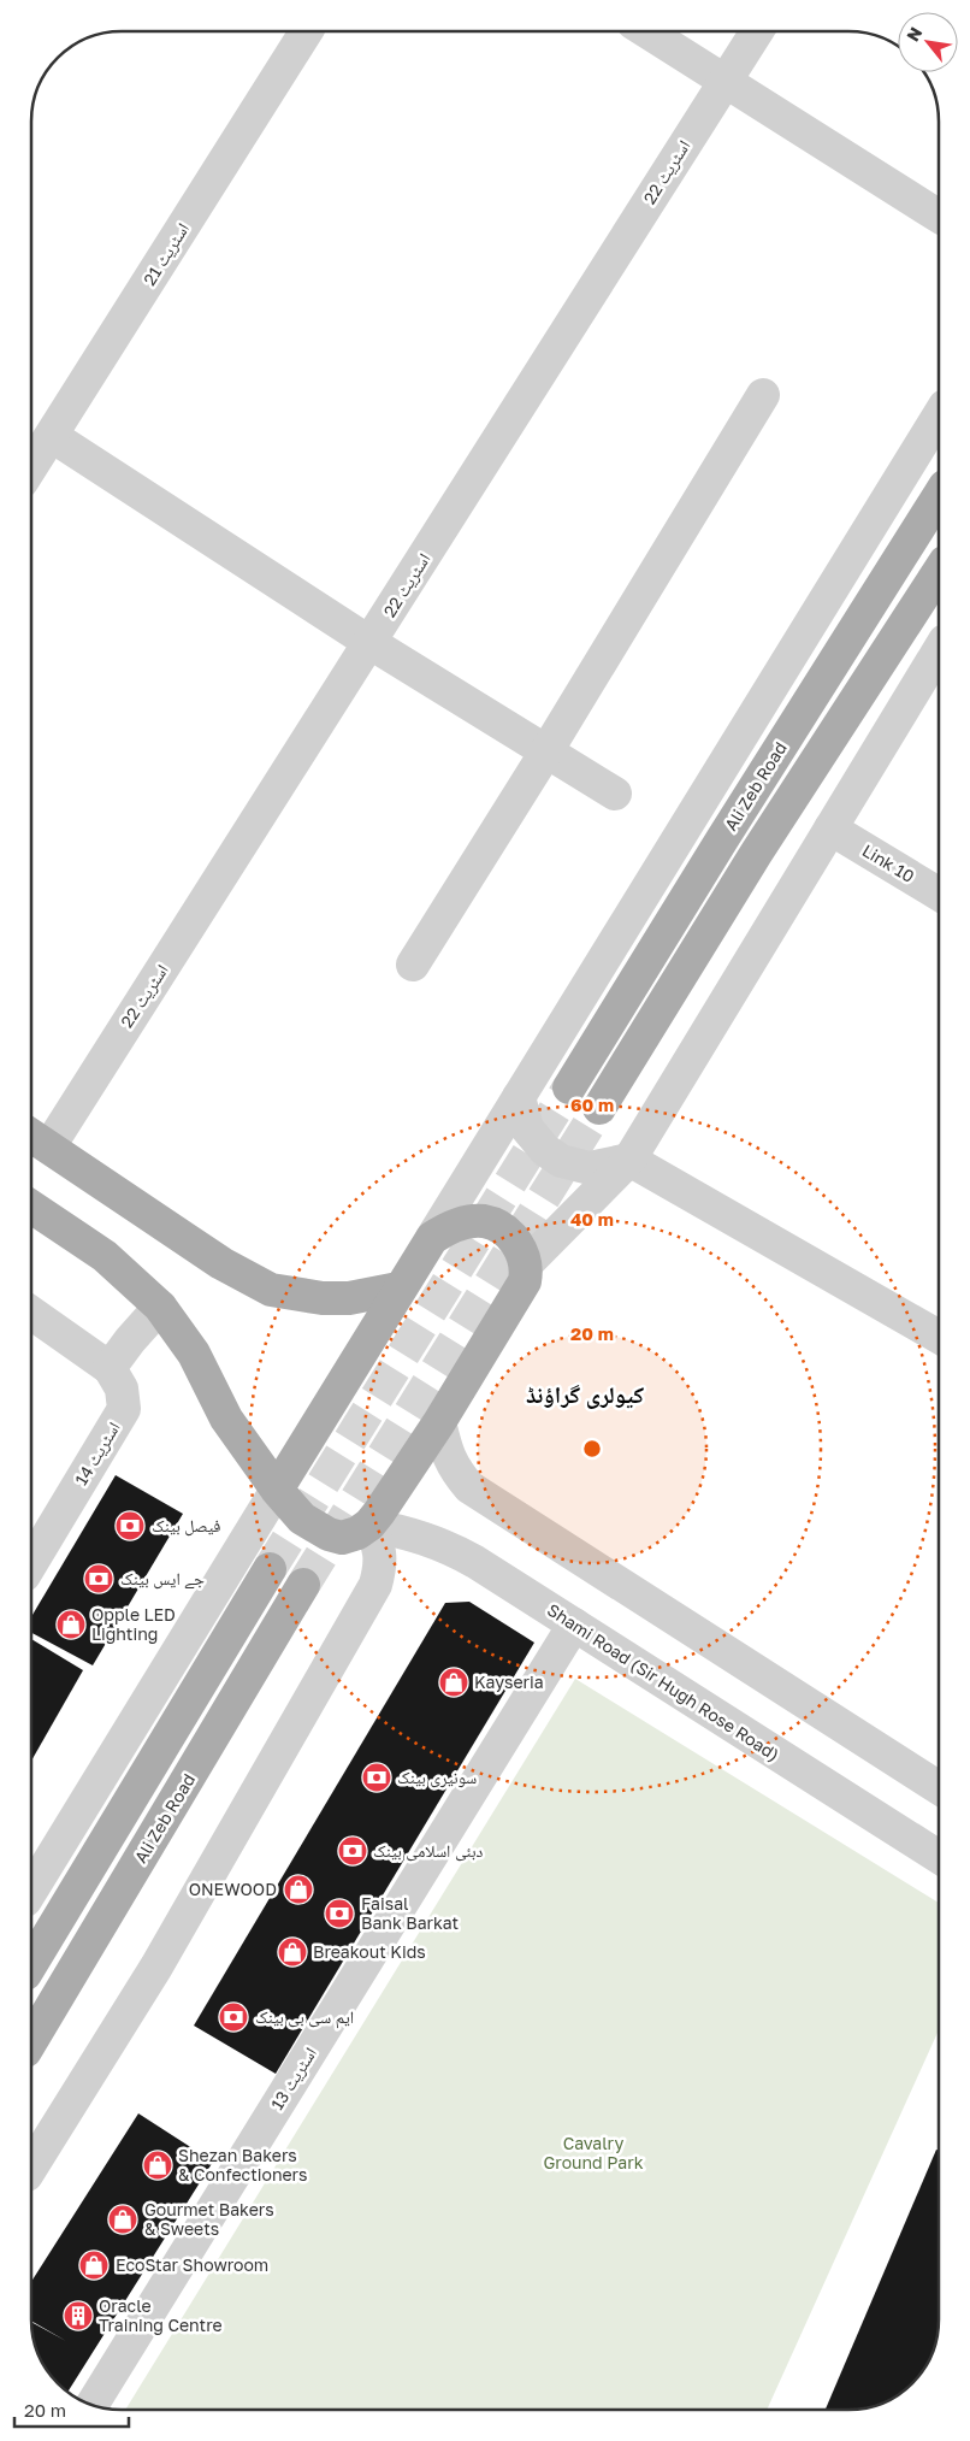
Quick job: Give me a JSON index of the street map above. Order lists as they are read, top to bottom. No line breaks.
{"streets":{"main road":["Ali Zeb Road"],"street":["اسٹریٹ 22","اسٹریٹ 21","Link 10","اسٹریٹ 14","Shami Road (Sir Hugh Rose Road)","اسٹریٹ 13"]},"crossings":[["Shami Road (Sir Hugh Rose Road)","اسٹریٹ 13"]],"districts":["کیولری گراؤنڈ"],"parks":["Cavalry Ground Park"],"places":{"bank":["فیصل بینک","جے ایس بینک","سونیری بینک","دبئی اسلامی بینک","Faisal Bank Barkat","ایم سی بی بینک"],"shop":["Opple LED Lighting","Kayseria","ONEWOOD","Breakout Kids","Shezan Bakers & Confectioners","Gourmet Bakers & Sweets","EcoStar Showroom"],"building":["Oracle Training Centre"]},"scale_bar":"20 m","north":"top left","rings":["60 m","40 m","20 m"]}
